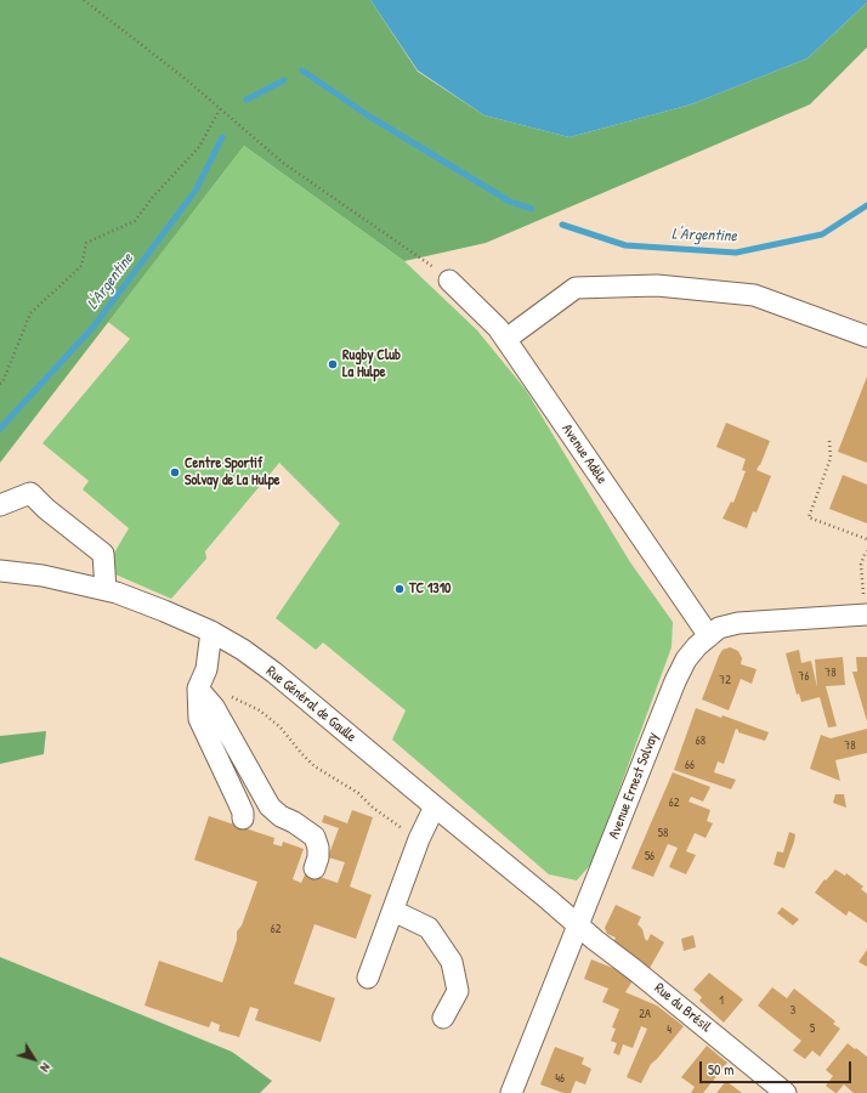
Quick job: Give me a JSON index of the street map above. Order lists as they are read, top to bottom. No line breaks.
{"streets":{"street":["Avenue Adèle","Rue Général de Gaulle","Avenue Ernest Solvay","Rue du Brésil"]},"crossings":[["Avenue Adèle","Avenue Ernest Solvay"],["Rue Général de Gaulle","Avenue Ernest Solvay"],["Rue Général de Gaulle","Rue du Brésil"],["Avenue Ernest Solvay","Rue du Brésil"]],"water":["L'Argentine"],"places":["Rugby Club La Hulpe","Centre Sportif Solvay de La Hulpe","TC 1310"],"house_numbers":["78","76","72","68","78","66","62","58","56","62","1","3","2A","5","4","46"],"scale_bar":"50 m","north":"bottom right"}
